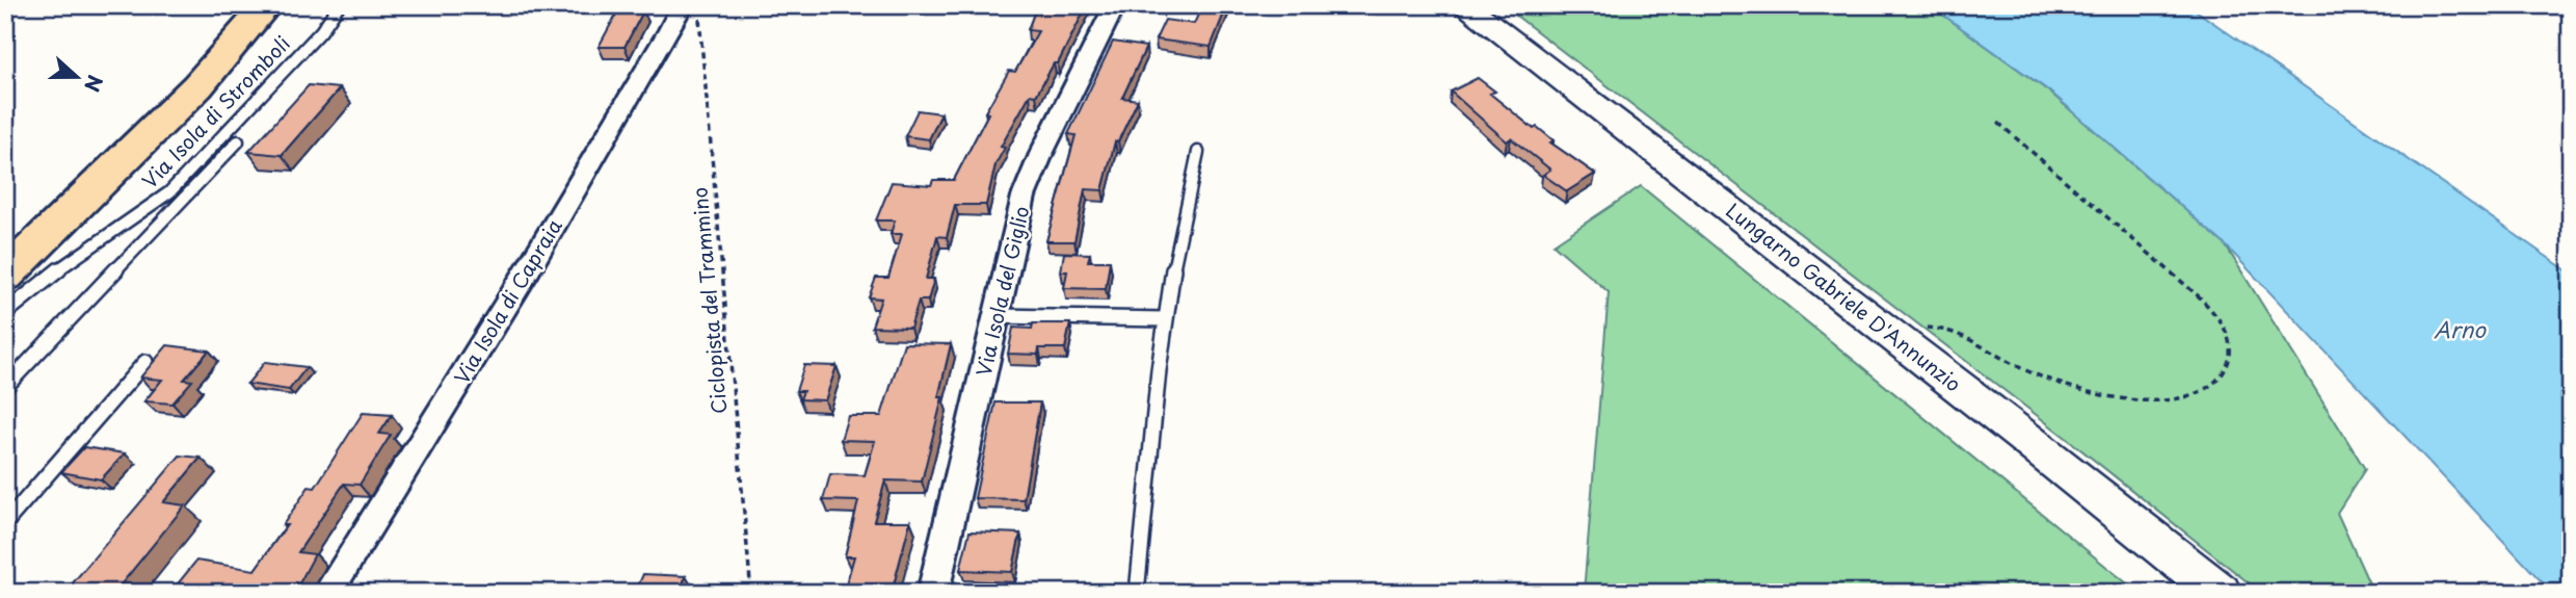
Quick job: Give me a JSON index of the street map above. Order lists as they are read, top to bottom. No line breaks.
{"streets":{"main road":["Lungarno Gabriele D'Annunzio"],"street":["Via Isola del Giglio","Via Isola di Capraia"],"lane":["Via Isola di Stromboli"],"path":["Ciclopista del Trammino"]},"crossings":[["Ciclopista del Trammino","Via Isola di Capraia"]],"water":["Arno"],"north":"right"}
